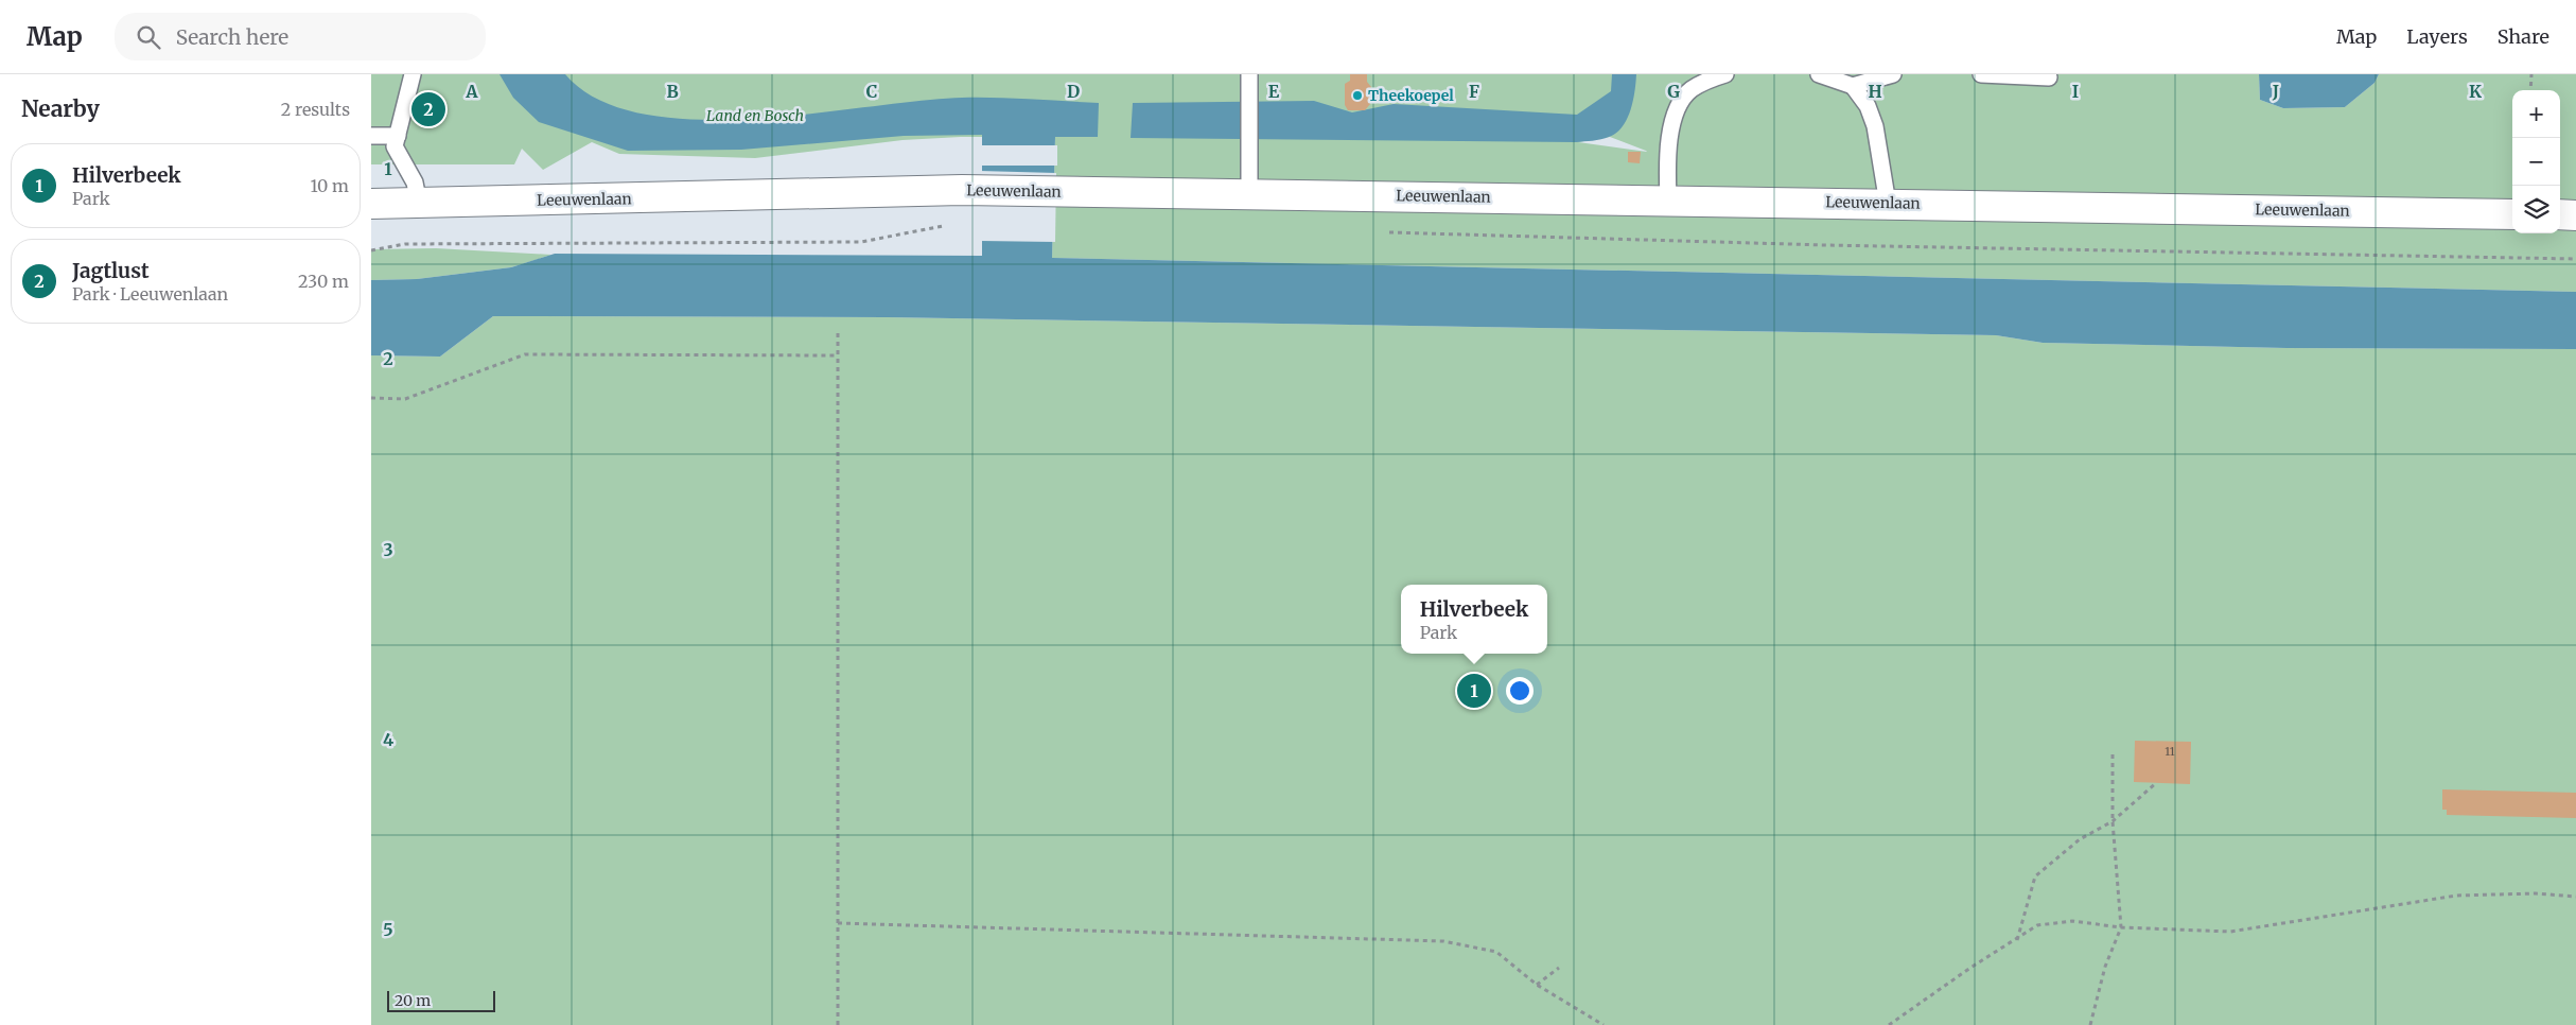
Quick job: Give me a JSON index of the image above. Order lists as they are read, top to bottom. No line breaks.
{"streets":{"street":["Leeuwenlaan"]},"parks":["Land en Bosch"],"places":["Theekoepel"],"house_numbers":["11"],"scale_bar":"20 m","page":{"header":"Map","search":"Search here","nav":["Map","Layers","Share"],"heading":["Nearby","2 results"],"map_buttons":["+","−"],"pins":["2","1"],"list":[{"mark":"1","name":"Hilverbeek","note":"Park","value":"10 m"},{"mark":"2","name":"Jagtlust","note":"Park · Leeuwenlaan","value":"230 m"}],"popup":["Hilverbeek","Park"],"scale":"20 m"},"grid":{"columns":["A","B","C","D","E","F","G","H","I","J","K"],"rows":["1","2","3","4","5"]}}
